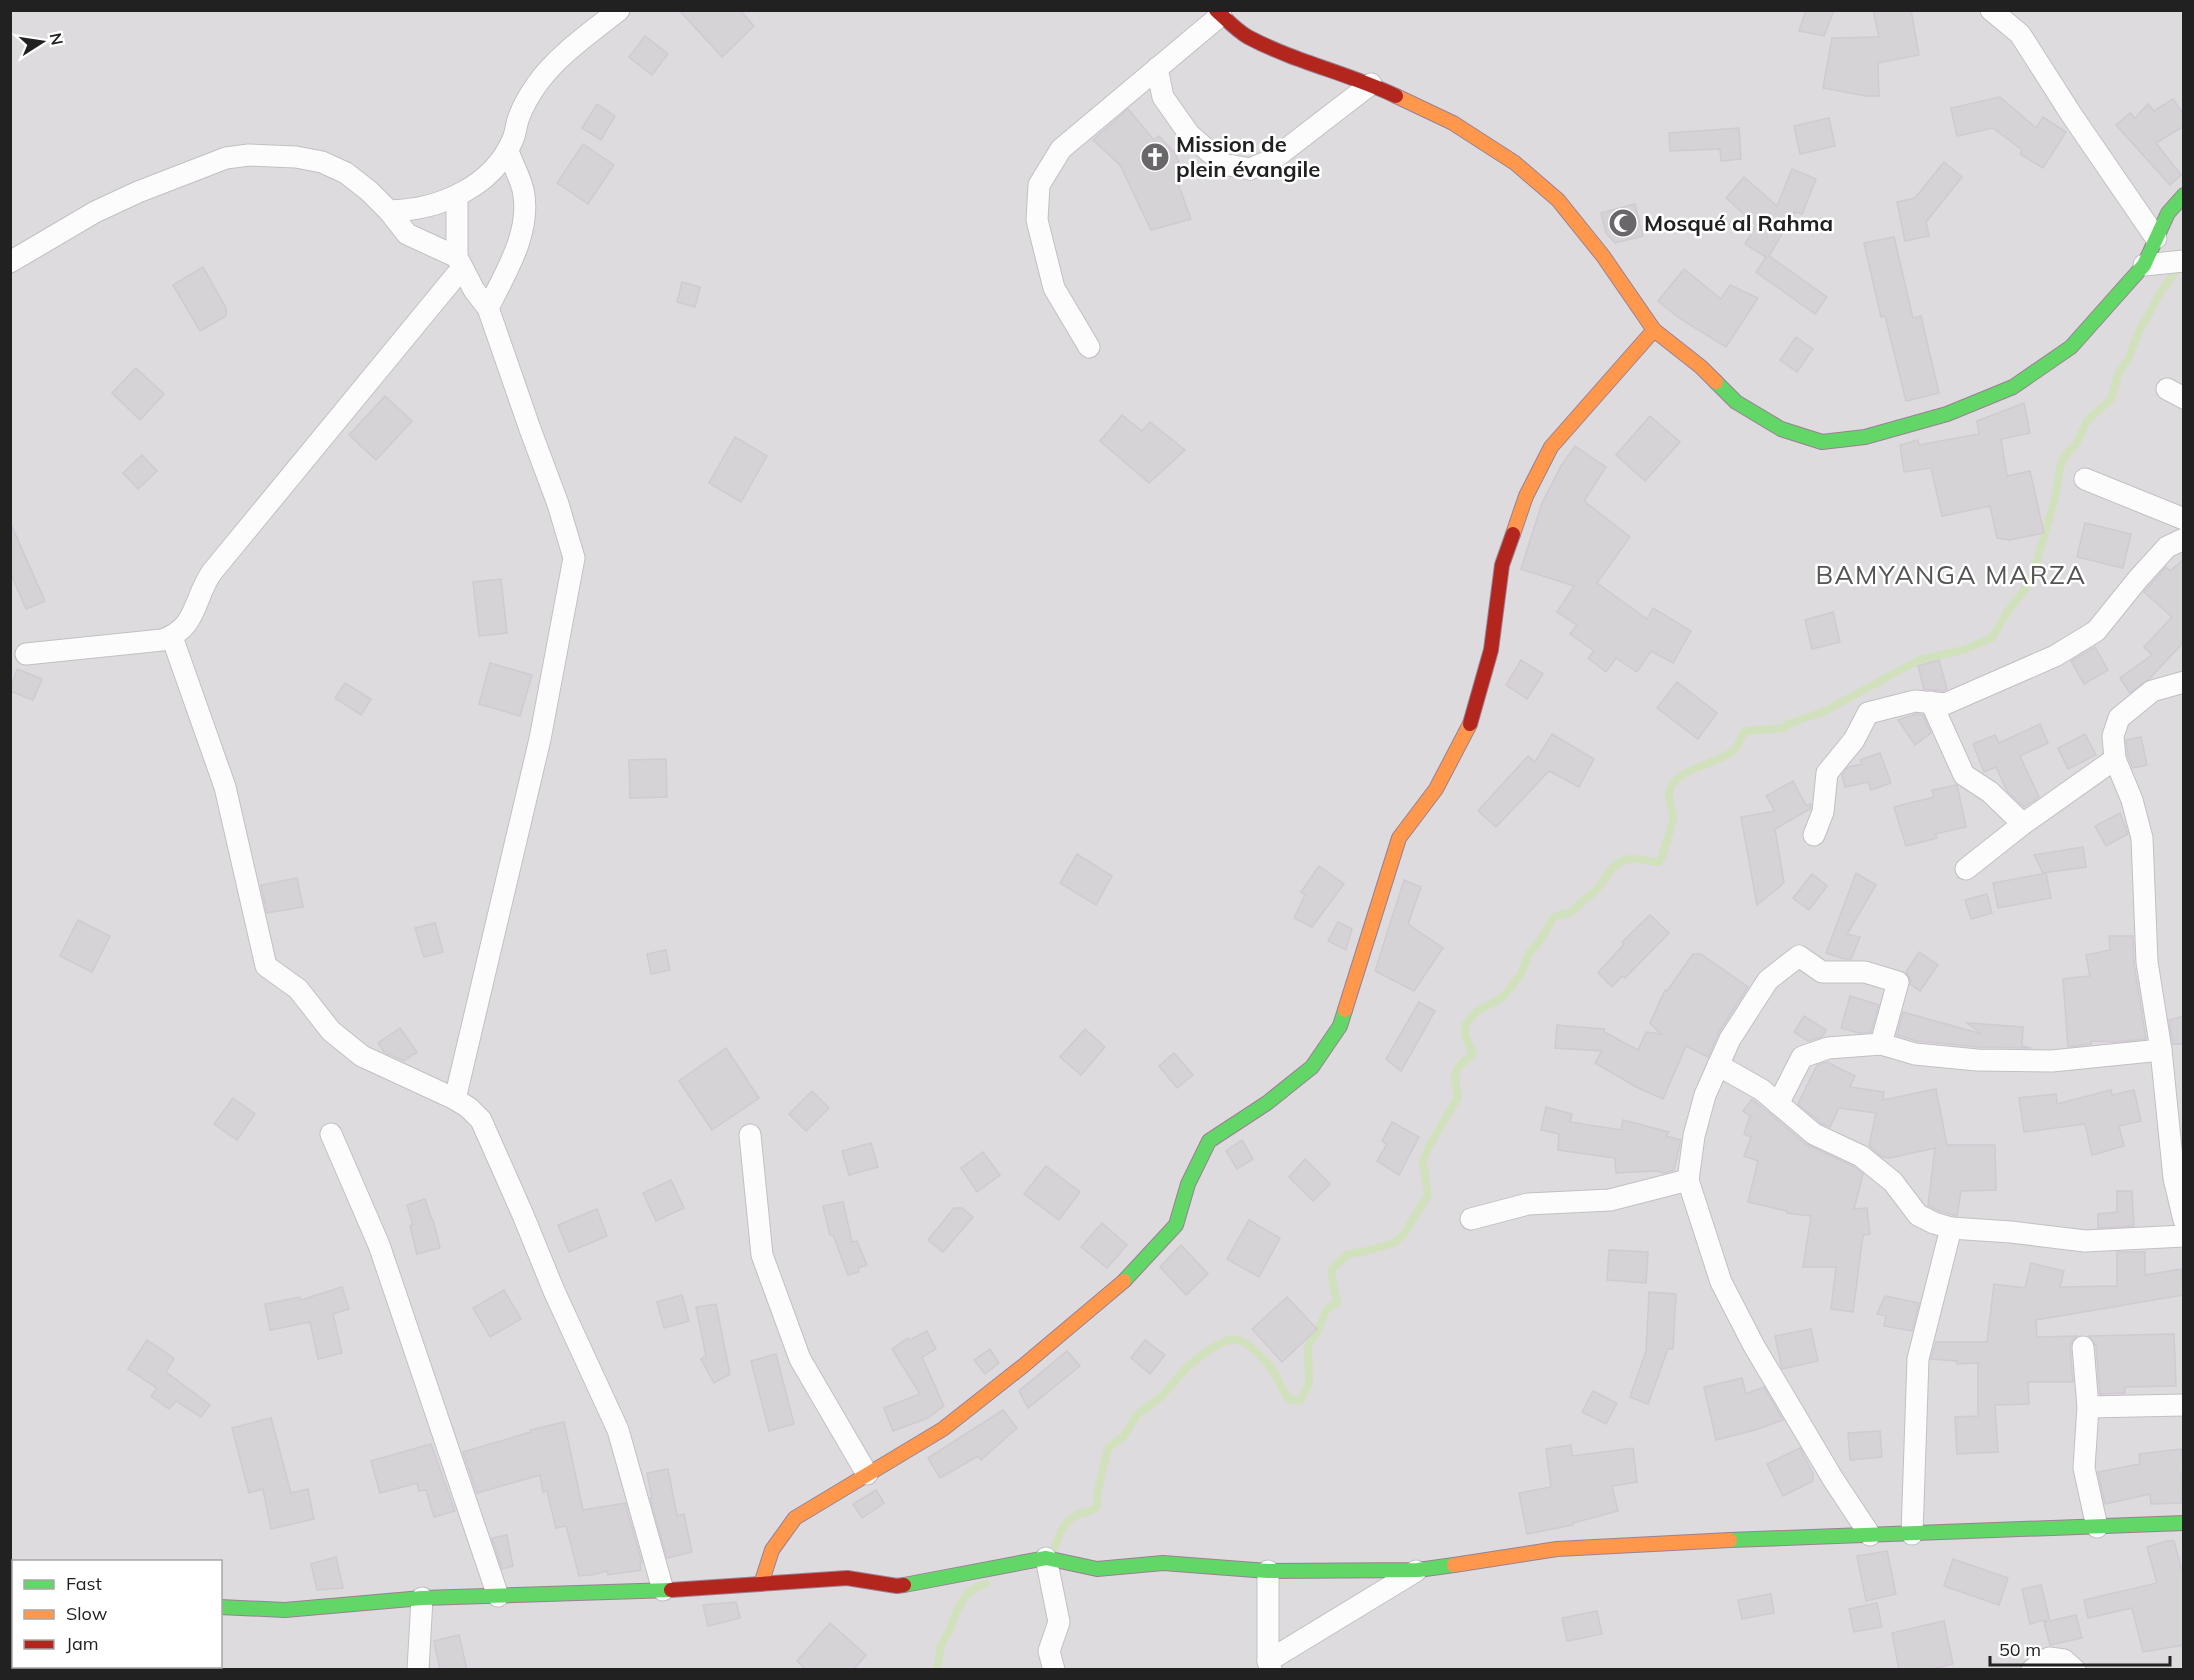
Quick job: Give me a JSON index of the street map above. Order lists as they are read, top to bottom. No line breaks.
{"districts":["BAMYANGA MARZA"],"places":{"church":["Mission de plein évangile"],"mosque":["Mosqué al Rahma"]},"legend":["Fast","Slow","Jam"],"scale_bar":"50 m","north":"right"}
